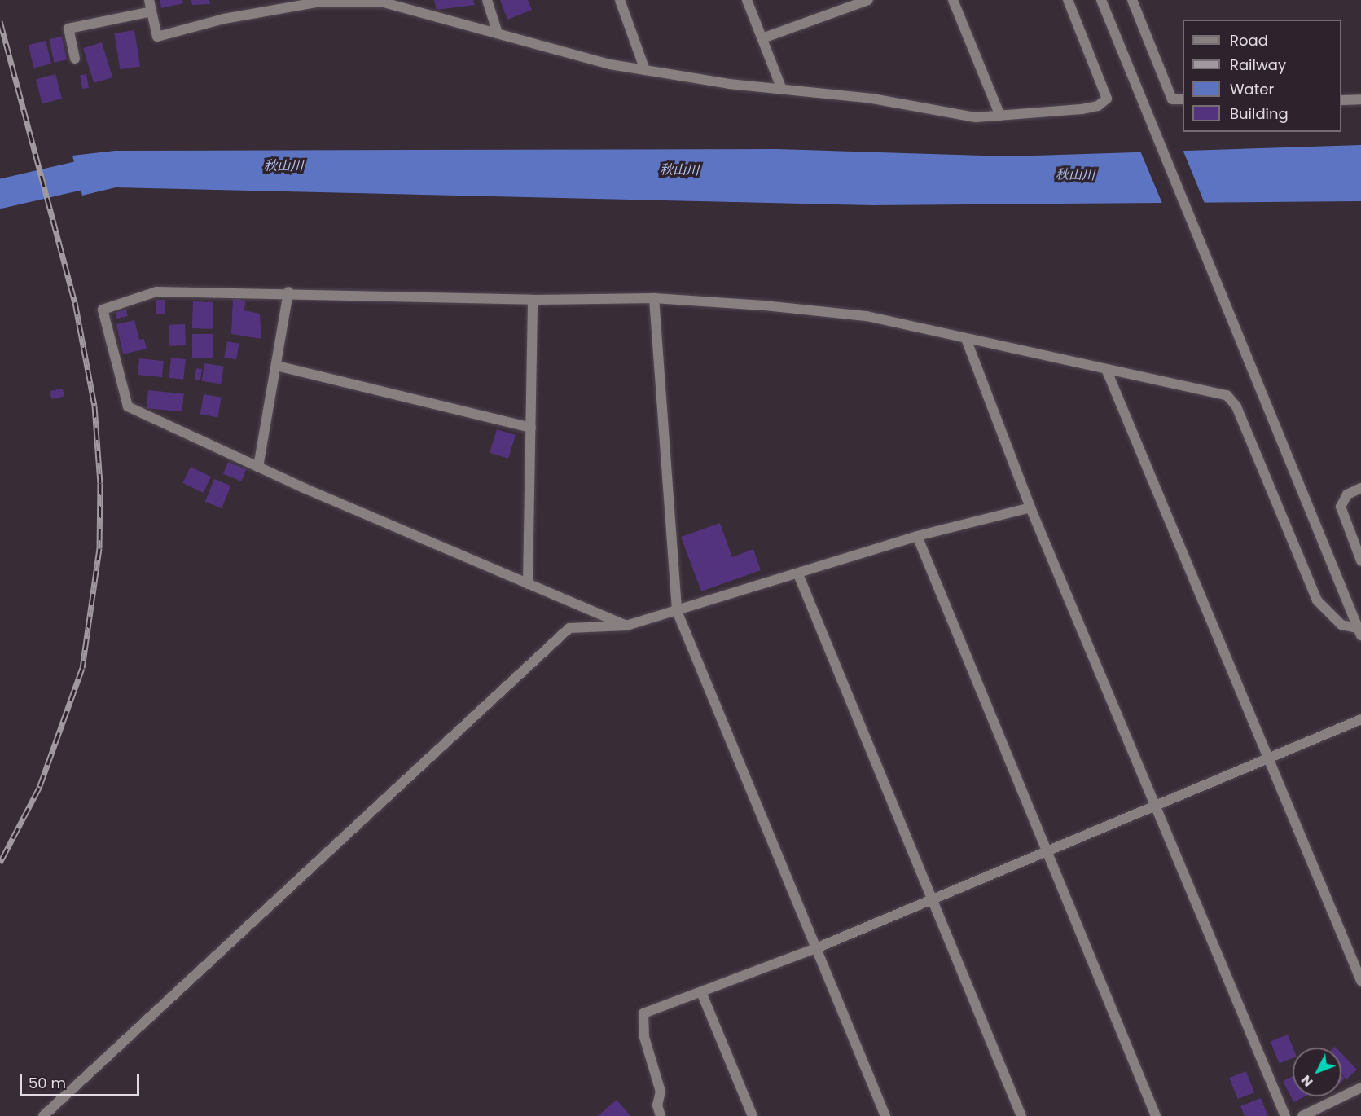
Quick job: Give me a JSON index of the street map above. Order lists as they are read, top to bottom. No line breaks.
{"water":["秋山川"],"legend":["Road","Railway","Water","Building"],"scale_bar":"50 m","north":"bottom left"}
